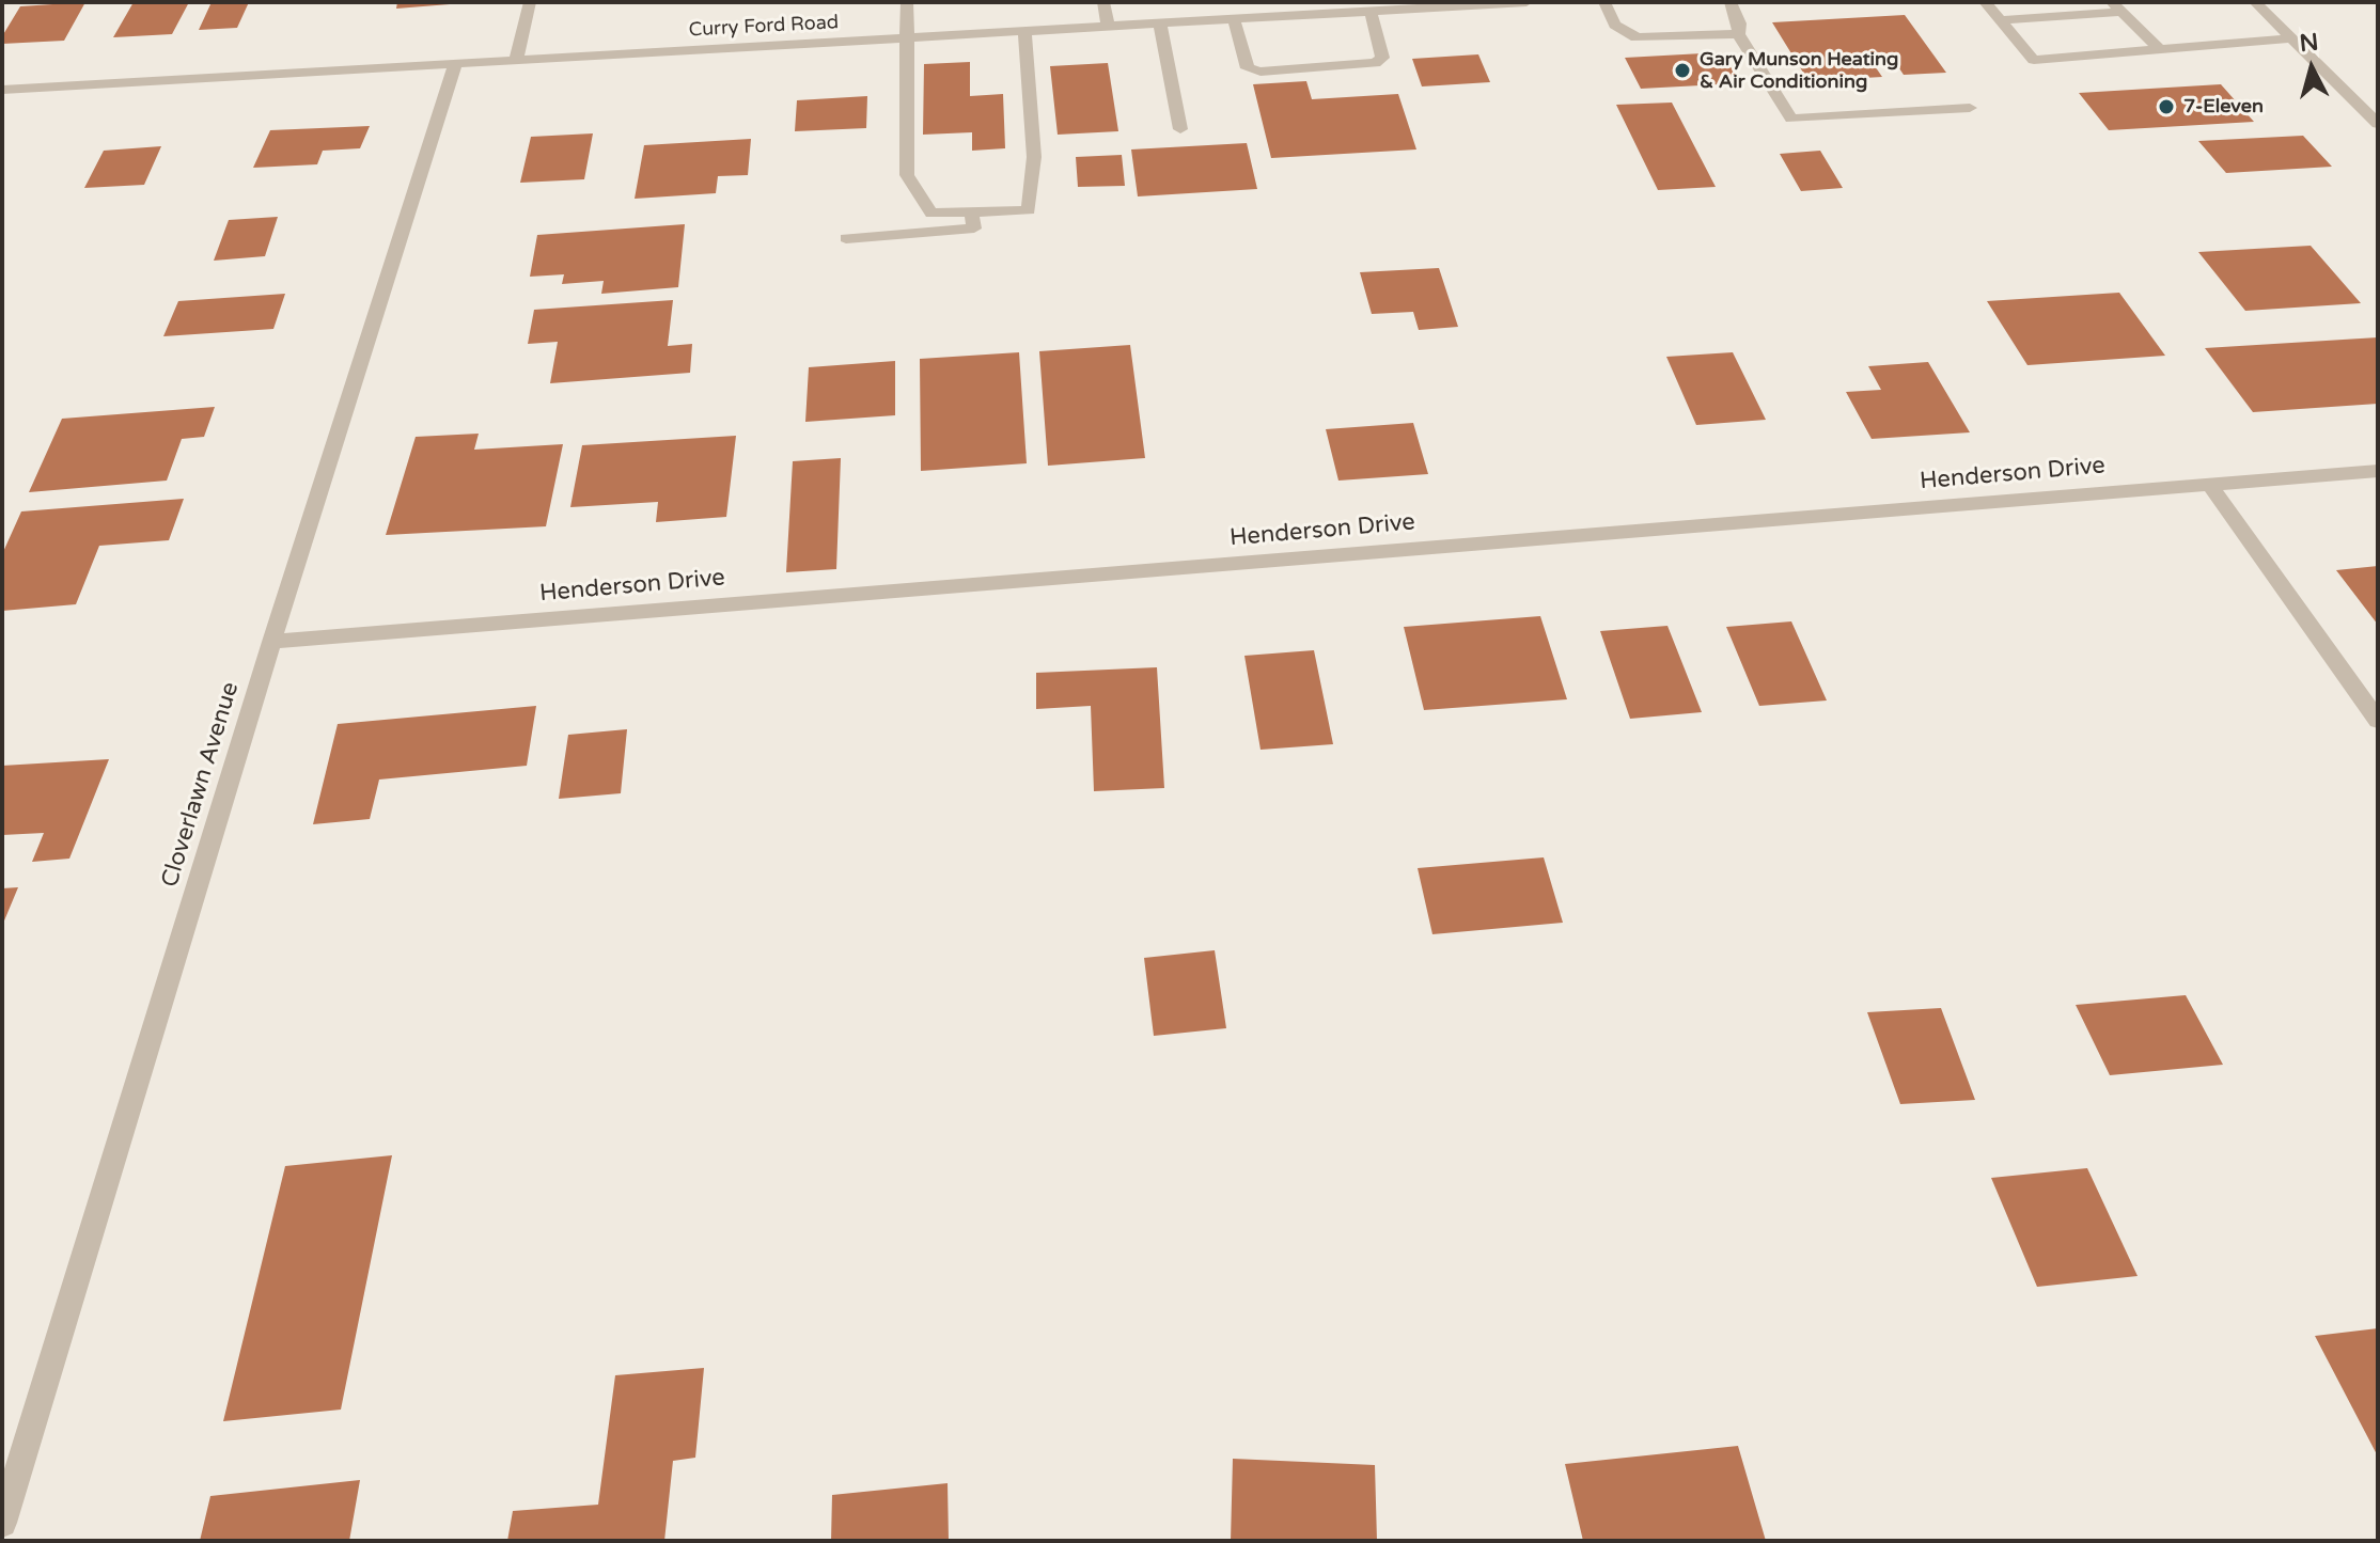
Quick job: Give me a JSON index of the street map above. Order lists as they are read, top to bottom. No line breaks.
{"streets":{"street":["Curry Ford Road","Henderson Drive","Cloverlawn Avenue"]},"crossings":[["Curry Ford Road","Cloverlawn Avenue"],["Henderson Drive","Cloverlawn Avenue"]],"places":["Gary Munson Heating & Air Conditioning","7-Eleven"],"north":"top"}
